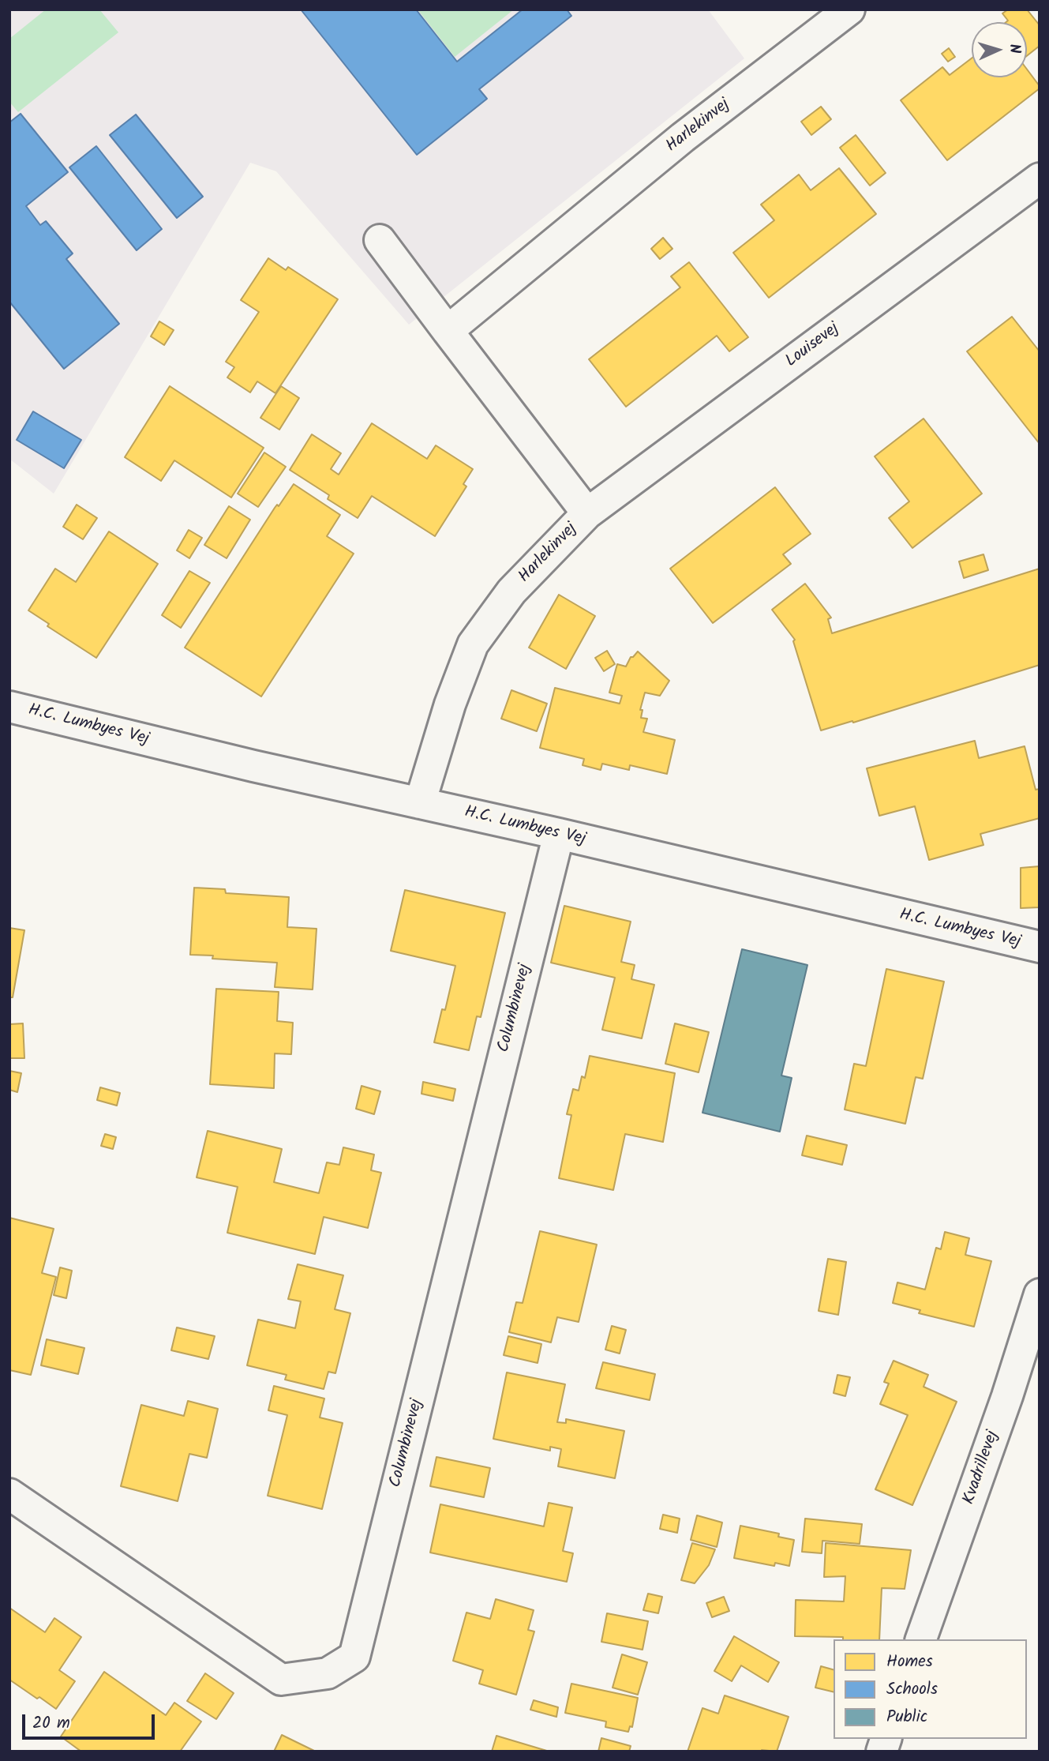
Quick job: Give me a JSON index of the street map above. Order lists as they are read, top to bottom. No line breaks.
{"streets":{"street":["Harlekinvej","Louisevej","H.C. Lumbyes Vej","Columbinevej","Kvadrillevej"]},"crossings":[["Harlekinvej","Louisevej"],["Harlekinvej","H.C. Lumbyes Vej"],["H.C. Lumbyes Vej","Columbinevej"]],"legend":["Homes","Schools","Public"],"scale_bar":"20 m","north":"right"}
